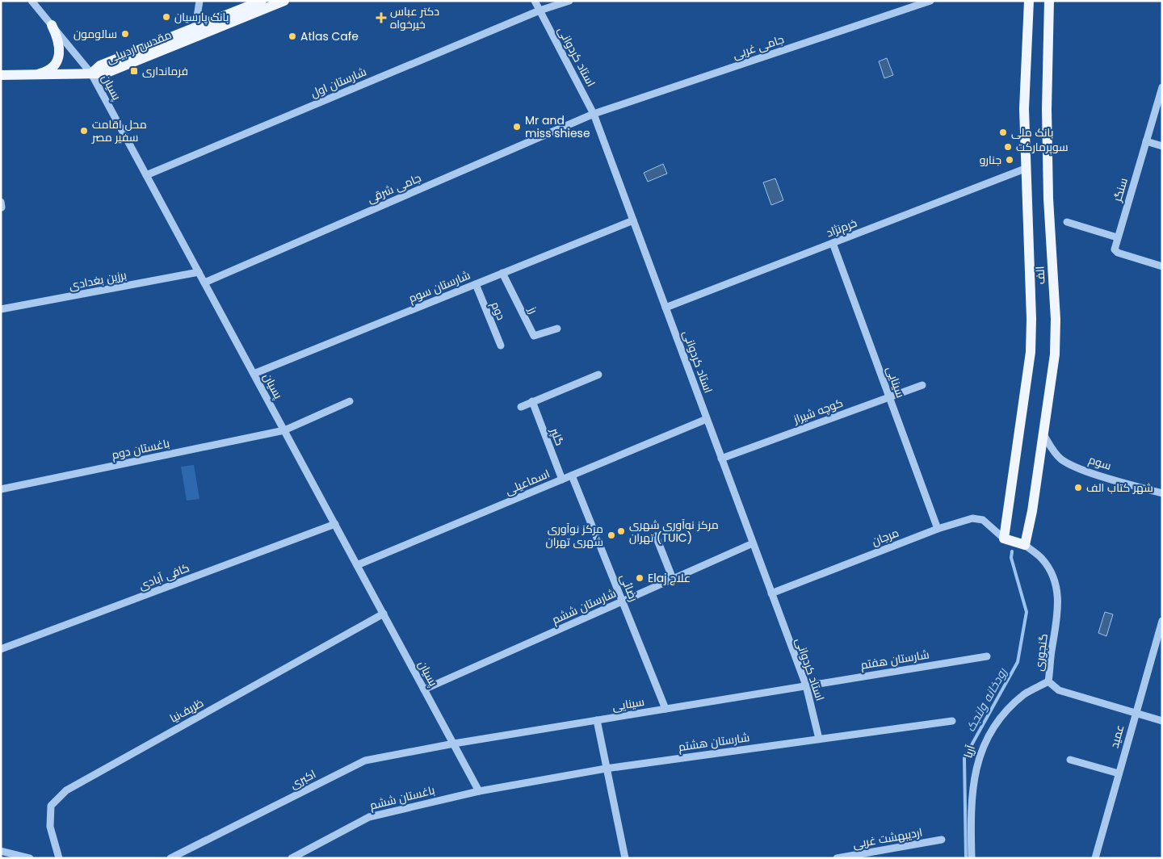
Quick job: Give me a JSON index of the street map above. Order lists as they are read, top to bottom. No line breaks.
{"streets":{"main road":["مقدس اردبیلی","الف"],"street":["جامی غربی","استاد کردوانی","شارستان اول","پسیان","جامی شرقی","سنگر","خرم‌نژاد","برزین بغدادی","شارستان سوم","رز","دوم","سینایی","کوچه شیراز","گلپر","باغستان دوم","سوم","اسماعیلی","مرجان","کافی آبادی","رضائی","شارستان ششم","گنجوری","شارستان هفتم","ظریف‌نیا","عمید","شارستان هشتم","آریا","اکبری","باغستان ششم","اردیبهشت غربی"]},"crossings":[["مقدس اردبیلی","پسیان"],["جامی غربی","استاد کردوانی"],["جامی غربی","جامی شرقی"],["استاد کردوانی","شارستان اول"],["استاد کردوانی","جامی شرقی"],["استاد کردوانی","خرم‌نژاد"],["استاد کردوانی","شارستان سوم"],["استاد کردوانی","سینایی"],["استاد کردوانی","کوچه شیراز"],["استاد کردوانی","اسماعیلی"],["استاد کردوانی","مرجان"],["استاد کردوانی","شارستان ششم"],["استاد کردوانی","شارستان هفتم"],["استاد کردوانی","شارستان هشتم"],["شارستان اول","پسیان"],["پسیان","جامی شرقی"],["پسیان","برزین بغدادی"],["پسیان","شارستان سوم"],["پسیان","سینایی"],["پسیان","باغستان دوم"],["پسیان","اسماعیلی"],["پسیان","کافی آبادی"],["پسیان","شارستان ششم"],["پسیان","ظریف‌نیا"],["پسیان","شارستان هشتم"],["پسیان","اکبری"],["پسیان","باغستان ششم"],["خرم‌نژاد","الف"],["خرم‌نژاد","سینایی"],["الف","سوم"],["الف","مرجان"],["الف","گنجوری"],["شارستان سوم","رز"],["شارستان سوم","دوم"],["سینایی","کوچه شیراز"],["سینایی","مرجان"],["سینایی","رضائی"],["سینایی","شارستان هفتم"],["سینایی","اکبری"],["گلپر","اسماعیلی"],["اسماعیلی","رضائی"],["رضائی","شارستان ششم"],["گنجوری","عمید"],["گنجوری","آریا"],["شارستان هشتم","باغستان ششم"]],"water":["رودخانه ولنجک"],"places":{"other":["بانک پارسیان","سالومون","Atlas Cafe","Mr and miss shiese","محل اقامت سفیر مصر","بانک ملی","سوپرمارکت","جنارو","شهر کتاب الف","مرکز نوآوری شهری تهران (TUIC)","مرکز نوآوری شهری تهران","Elaj علاج"],"health":["دکتر عباس خیرخواه"],"transit":["فرمانداری"]}}
